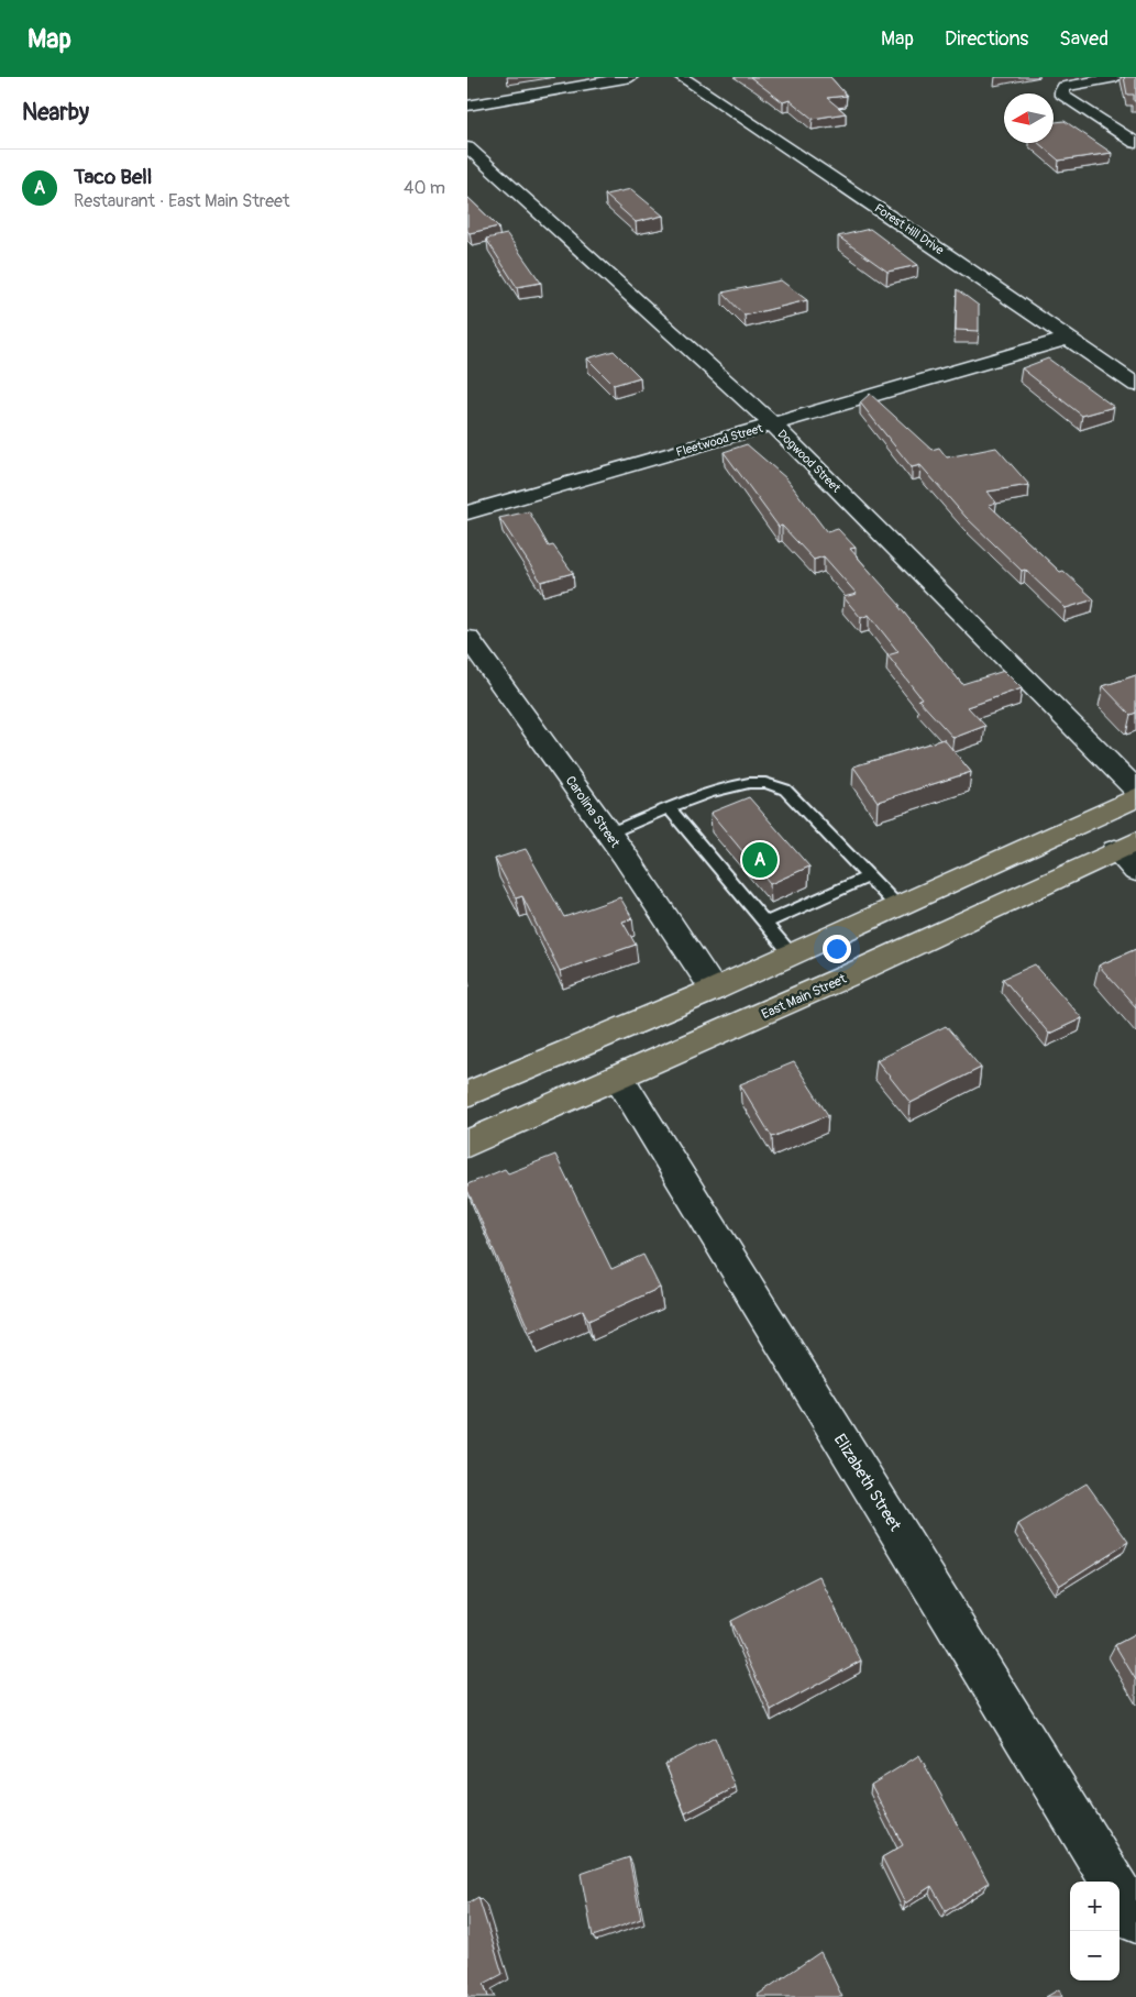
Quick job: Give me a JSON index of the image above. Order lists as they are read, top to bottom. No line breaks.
{"streets":{"main road":["East Main Street"],"street":["Forest Hill Drive","Fleetwood Street","Dogwood Street","Carolina Street","Elizabeth Street"]},"crossings":[["Forest Hill Drive","Fleetwood Street"],["Fleetwood Street","Dogwood Street"],["East Main Street","Elizabeth Street"]],"north":"left","page":{"header":"Map","nav":["Map","Directions","Saved"],"heading":"Nearby","list":[{"mark":"A","name":"Taco Bell","note":"Restaurant · East Main Street","value":"40 m"}],"pins":"A","map_buttons":["+","−"]}}
